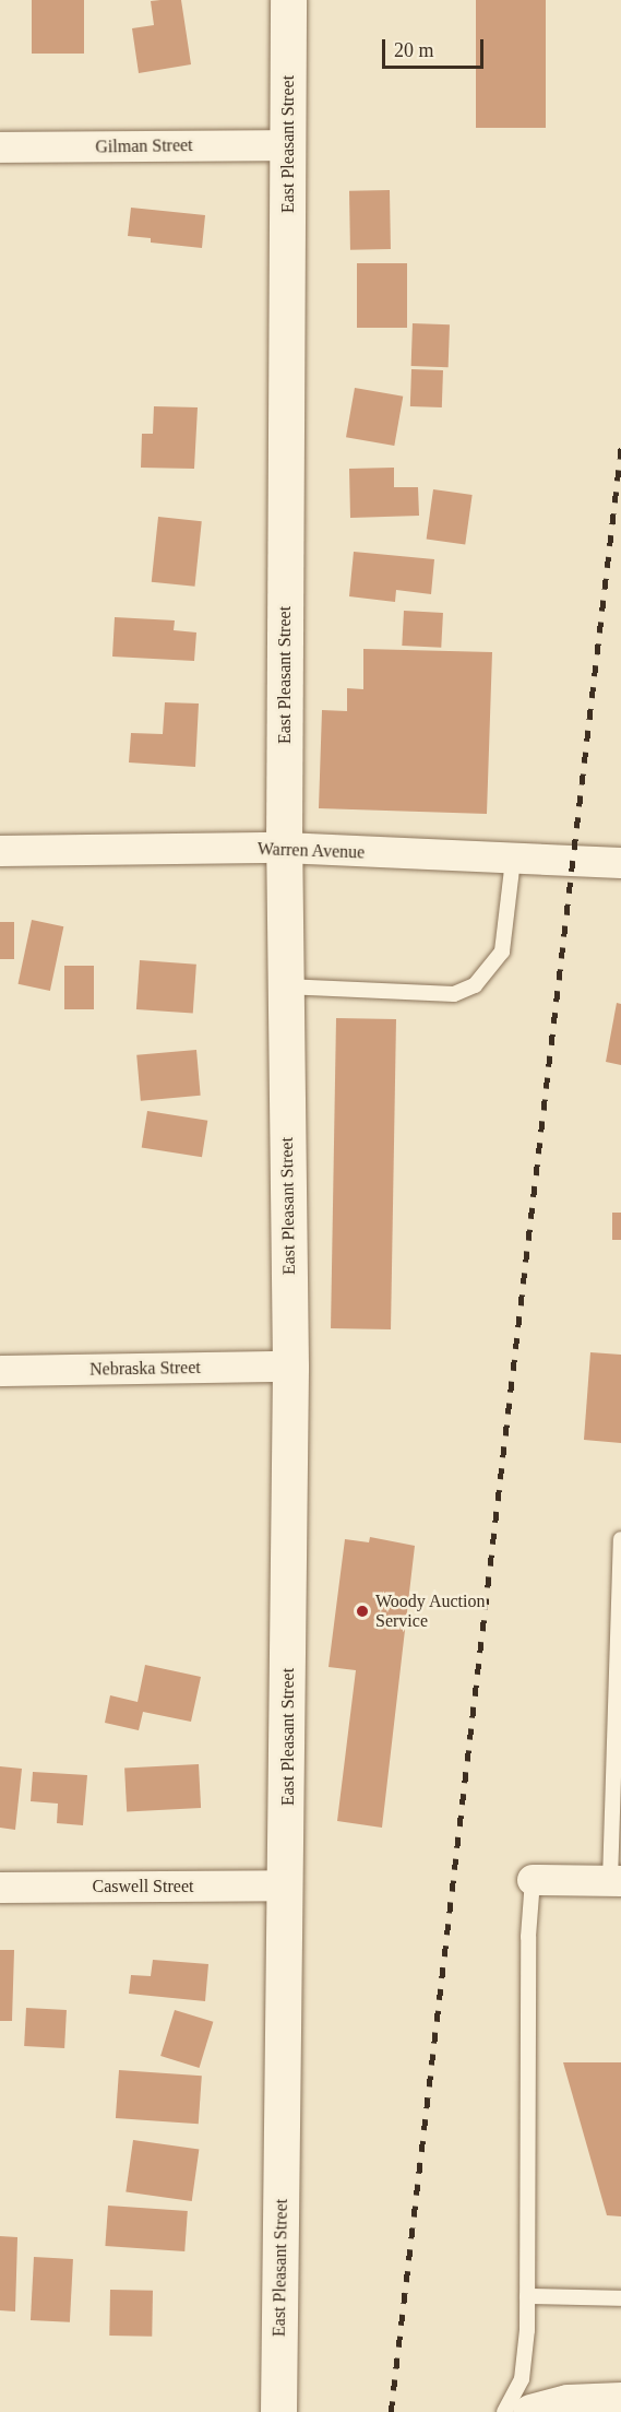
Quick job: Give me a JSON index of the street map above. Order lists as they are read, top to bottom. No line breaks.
{"streets":{"main road":["East Pleasant Street"],"street":["Gilman Street","Warren Avenue","Nebraska Street","Caswell Street"]},"crossings":[["East Pleasant Street","Gilman Street"],["East Pleasant Street","Warren Avenue"],["East Pleasant Street","Nebraska Street"],["East Pleasant Street","Caswell Street"]],"places":["Woody Auction Service"],"scale_bar":"20 m"}
